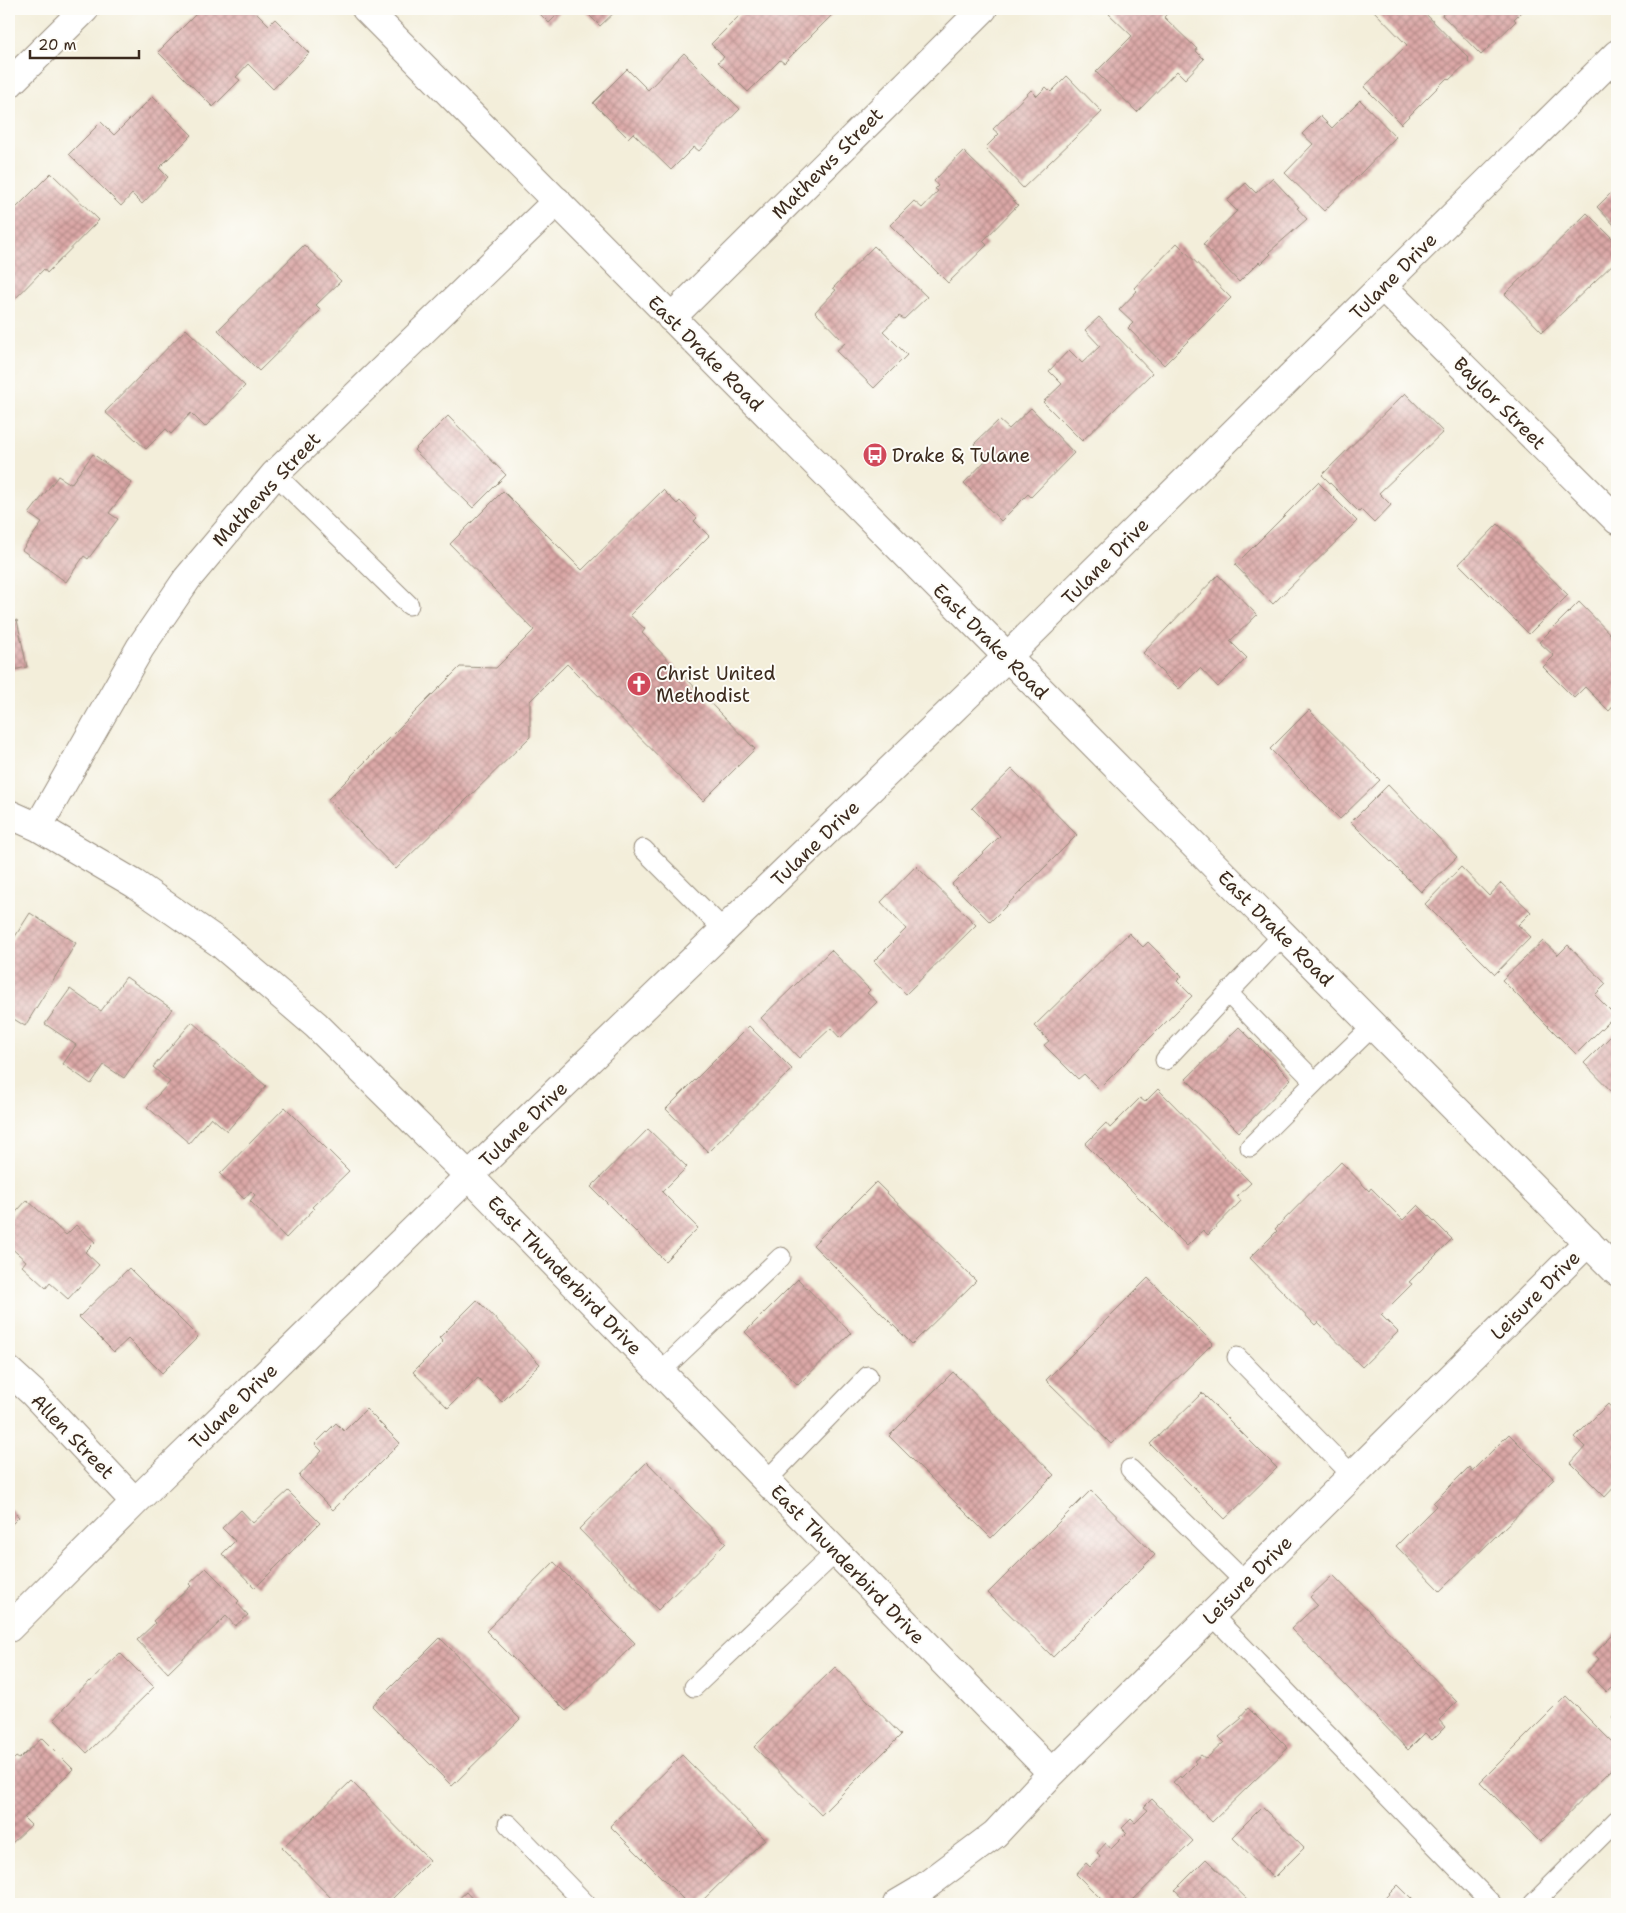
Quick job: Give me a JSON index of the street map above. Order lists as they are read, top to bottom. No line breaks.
{"streets":{"street":["Mathews Street","Tulane Drive","East Drake Road","Baylor Street","East Thunderbird Drive","Leisure Drive","Allen Street"]},"crossings":[["Mathews Street","East Drake Road"],["Mathews Street","East Thunderbird Drive"],["Tulane Drive","East Drake Road"],["Tulane Drive","Baylor Street"],["Tulane Drive","East Thunderbird Drive"],["Tulane Drive","Allen Street"],["East Drake Road","Leisure Drive"],["East Thunderbird Drive","Leisure Drive"]],"places":{"bus stop":["Drake & Tulane"],"church":["Christ United Methodist"]},"scale_bar":"20 m"}
